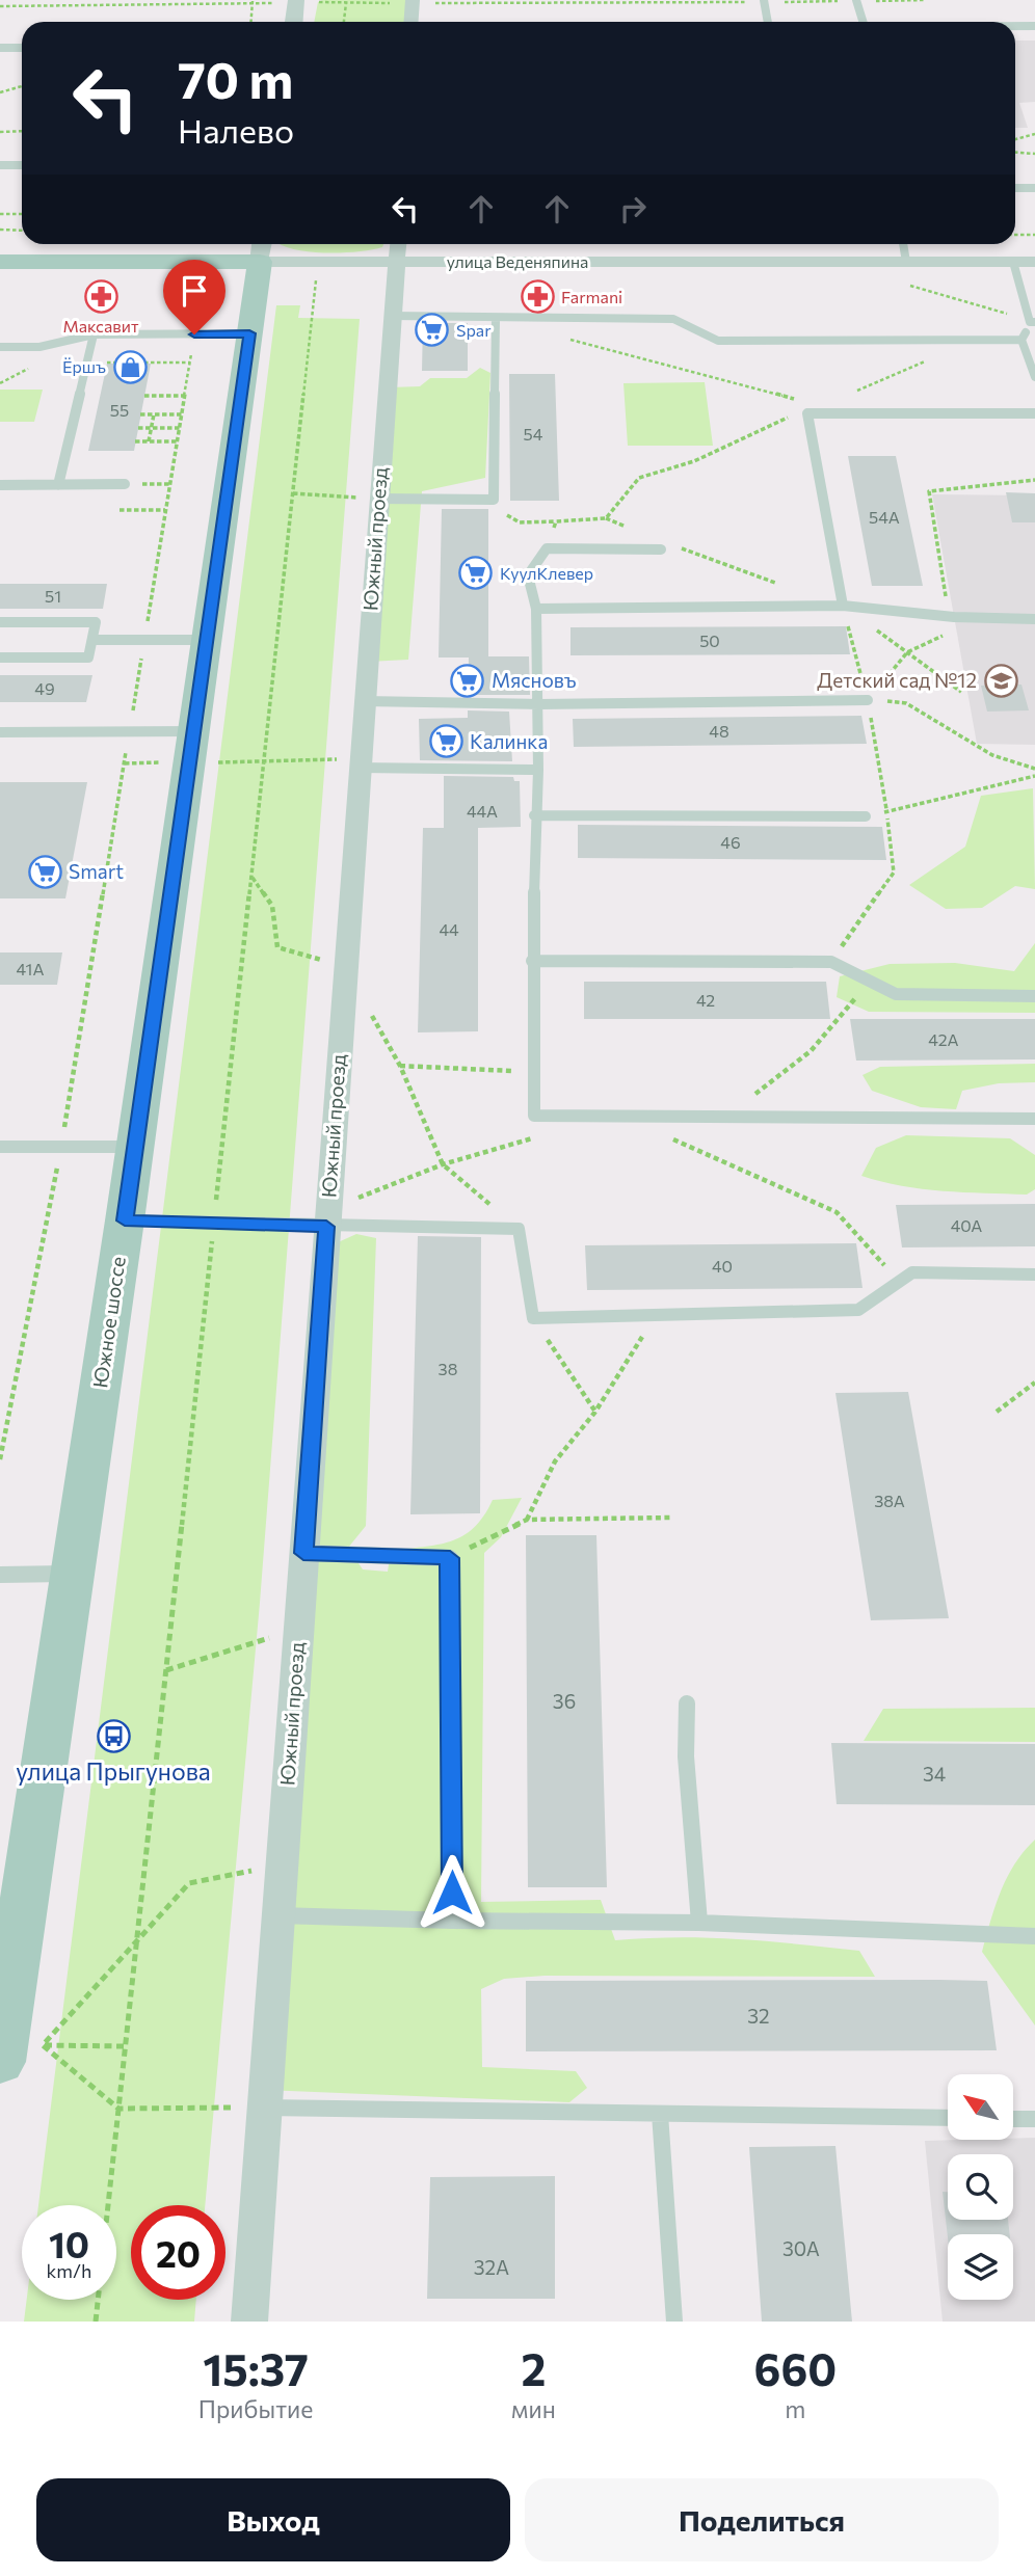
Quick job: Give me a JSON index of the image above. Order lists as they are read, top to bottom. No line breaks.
{"streets":{"main road":["улица Веденяпина","Южное шоссе"],"street":["Южный проезд"]},"crossings":[["улица Веденяпина","Южный проезд"],["улица Веденяпина","Южное шоссе"]],"places":{"pharmacy":["Максавит","Farmani"],"supermarket":["Spar","КуулКлевер","Мясновъ","Калинка","Smart"],"shop":["Ёршъ"],"school or university":["Детский сад №12"],"bus stop":["улица Прыгунова"]},"house_numbers":["55","54","54А","51","50","49","48","44А","46","44","41А","42","42А","40А","40","38","38А","36","34","32","30А","32А"],"north":"top left","page":{"turn":["70 m","Налево"],"speed":"10 km/h","limit":"20","eta":["15:37","Прибытие","2","мин","660","m"],"buttons":["Выход","Поделиться"]}}
